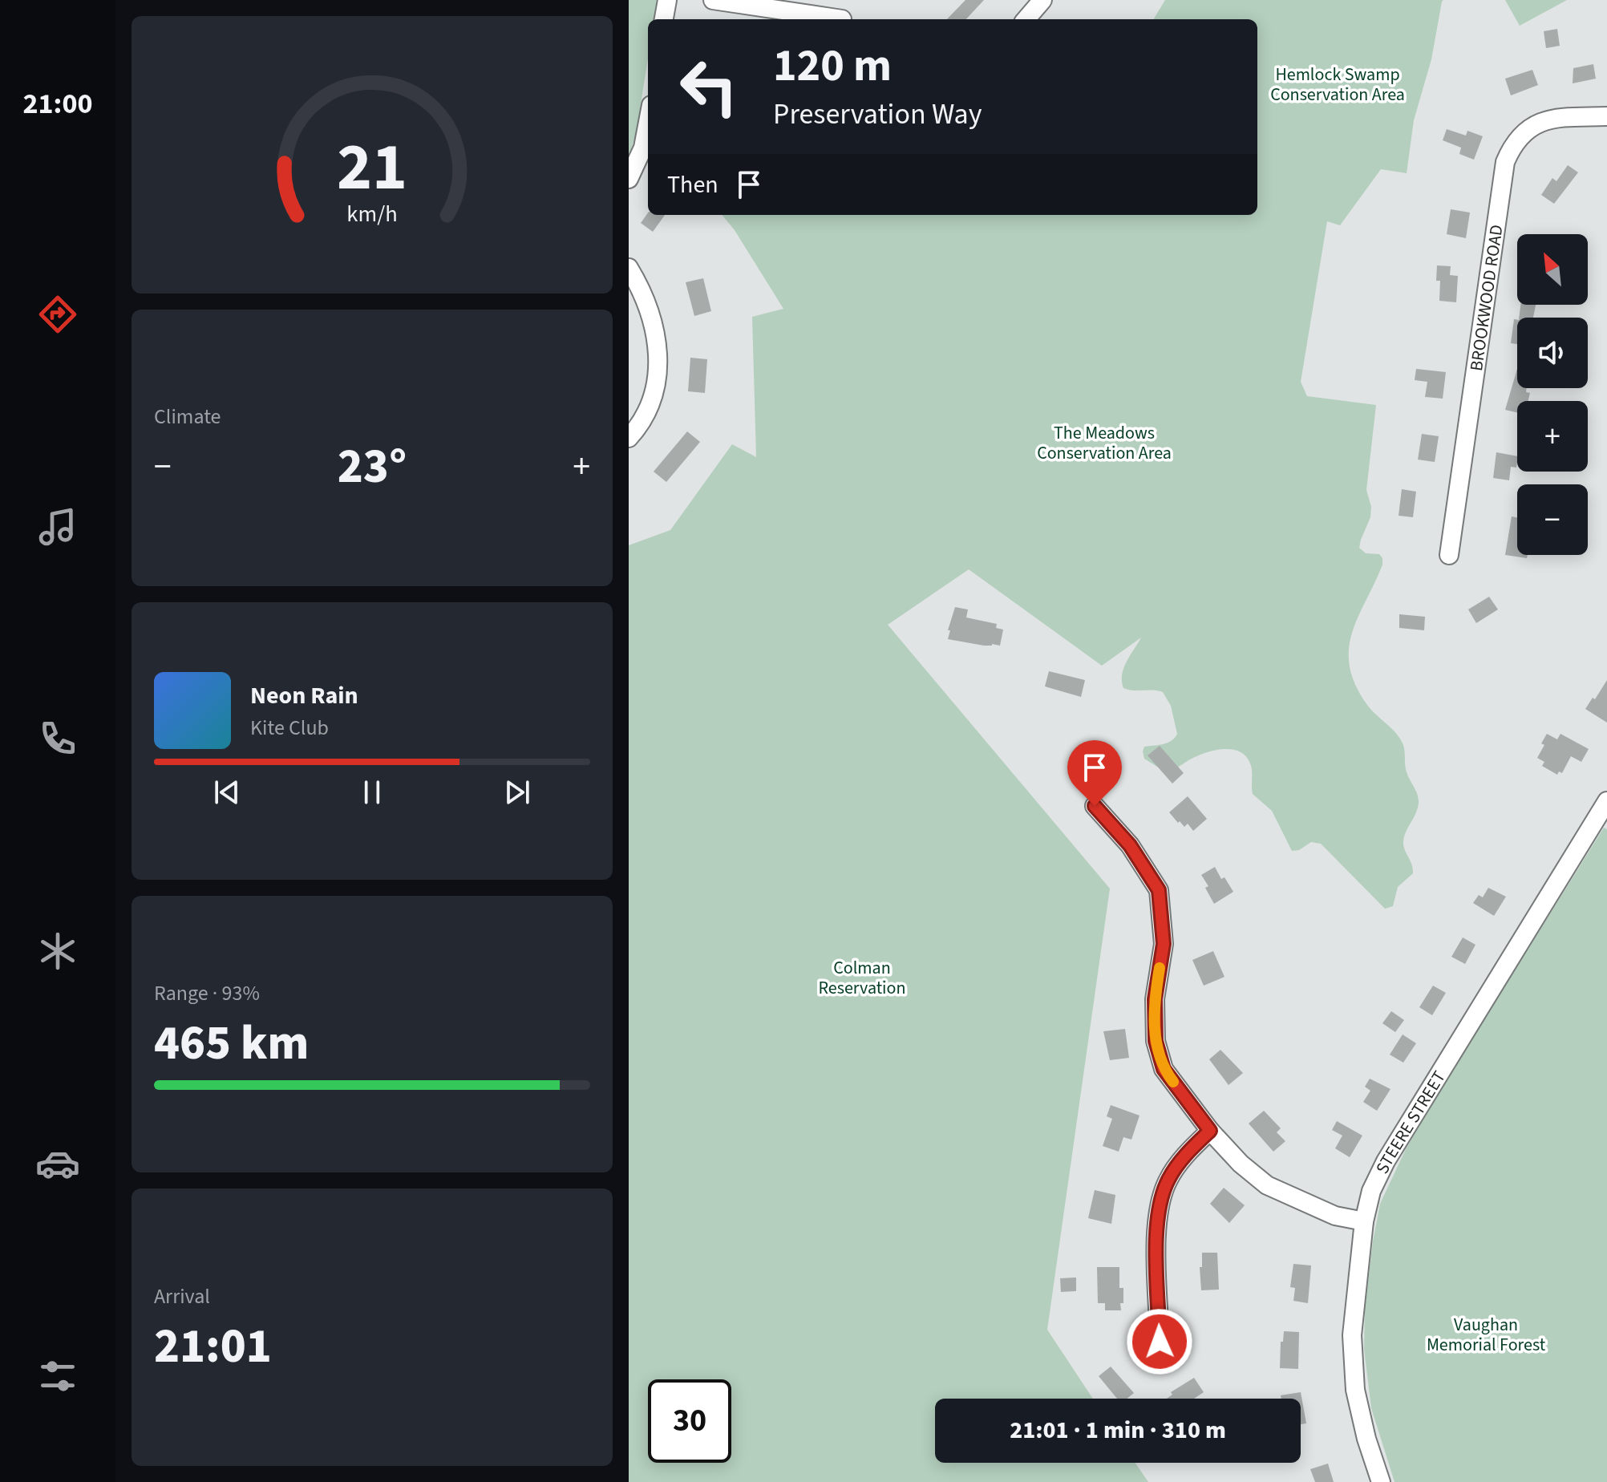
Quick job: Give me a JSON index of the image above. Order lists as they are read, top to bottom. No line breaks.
{"streets":{"street":["BROOKWOOD ROAD","STEERE STREET"]},"parks":["Hemlock Swamp Conservation Area","The Meadows Conservation Area","Colman Reservation","Vaughan Memorial Forest"],"north":"top left","page":{"tabs":"21:00","turn":["120 m","Preservation Way"],"then":"Then","map_buttons":["+","−"],"tile":["Climate",["Range · 93%","465 km"],["Arrival","21:01"]],"heat":["−","23°","+"],"song":["Neon Rain","Kite Club"],"limit":"30","trip":"21:01 · 1 min · 310 m","gauge":["21","km/h"]}}
